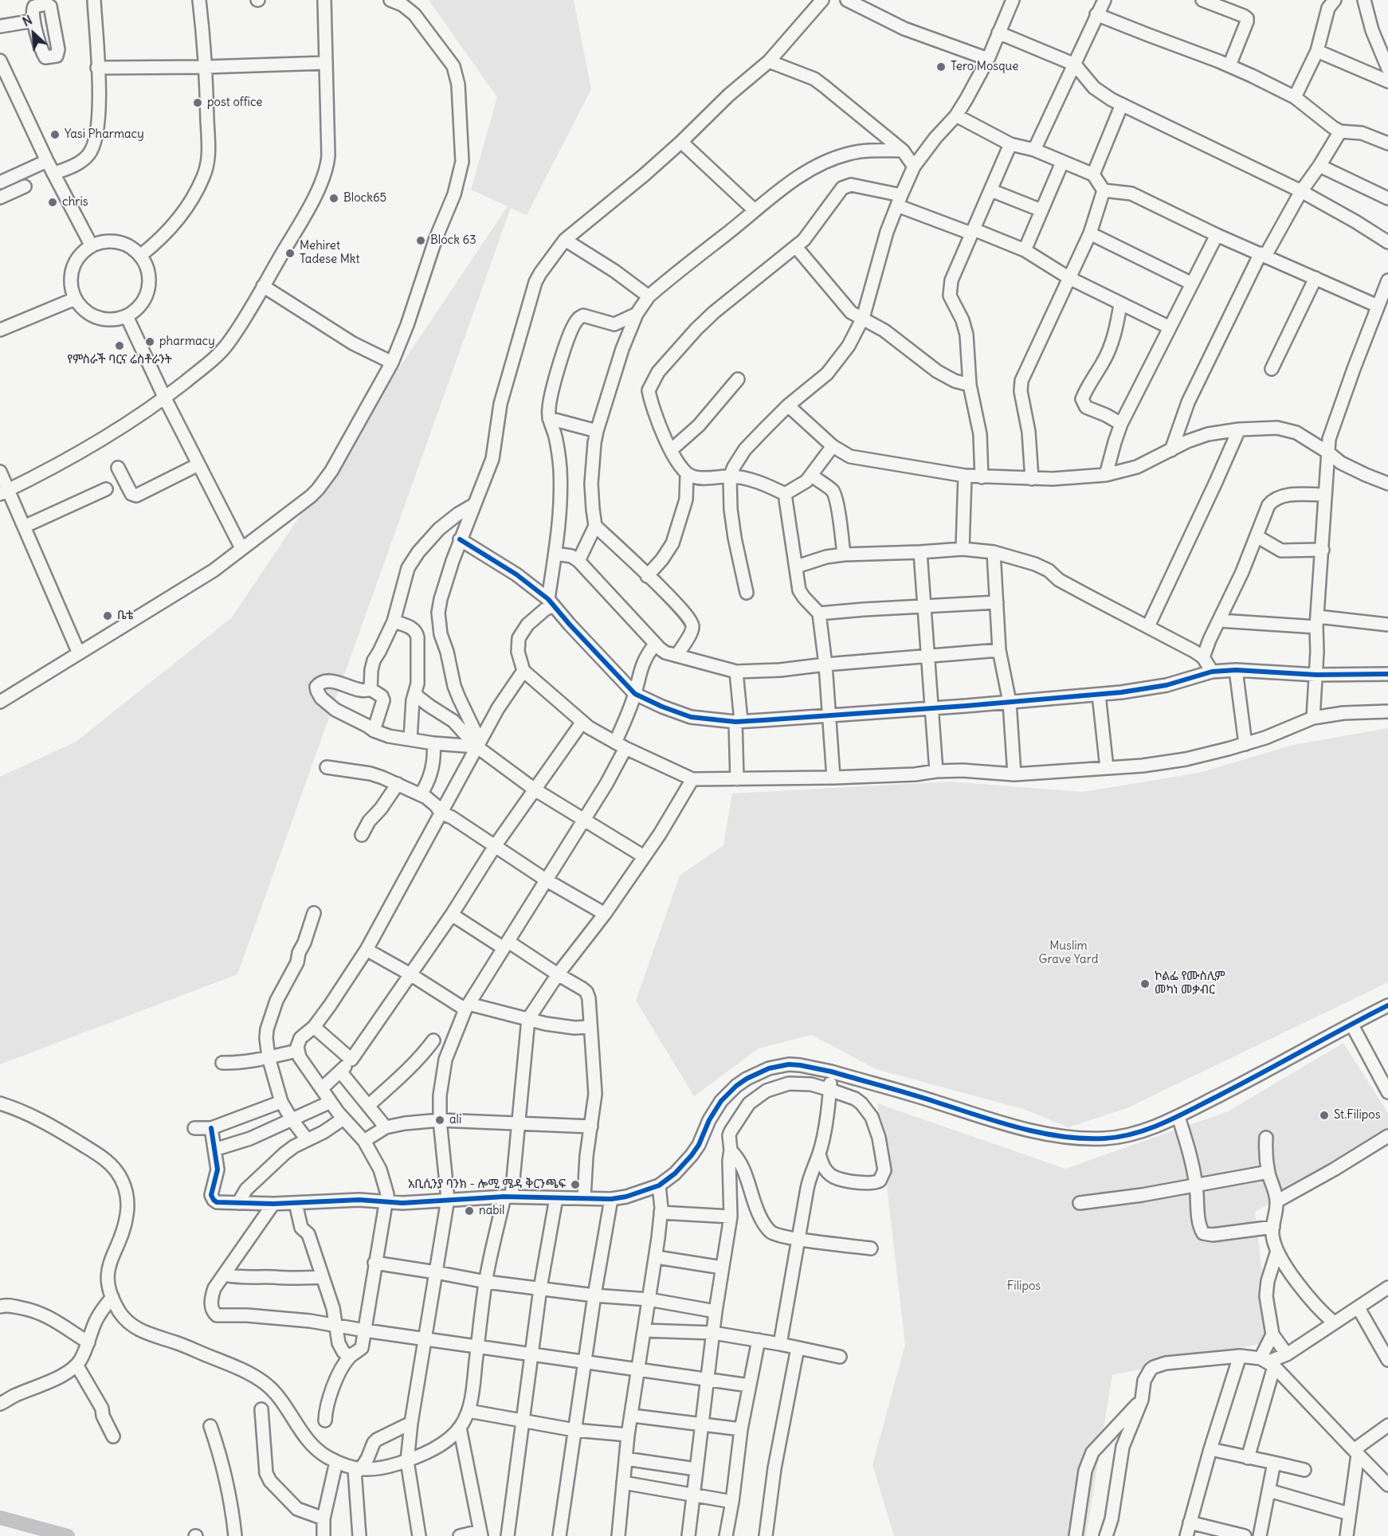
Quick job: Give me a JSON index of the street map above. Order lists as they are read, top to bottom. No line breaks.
{"parks":["Muslim Grave Yard","Filipos"],"places":["Tero Mosque","post office","Yasi Pharmacy","Block65","chris","Block 63","Mehiret Tadese Mkt","pharmacy","የምስራች ባርና ሬስቶራንት","ቤቴ","ኮልፌ የሙስሊም መካነ መቃብር","St.Filipos","ali","አቢሲንያ ባንክ - ሎሚ ሜዳ ቅርንጫፍ","nabil"],"north":"top left"}
